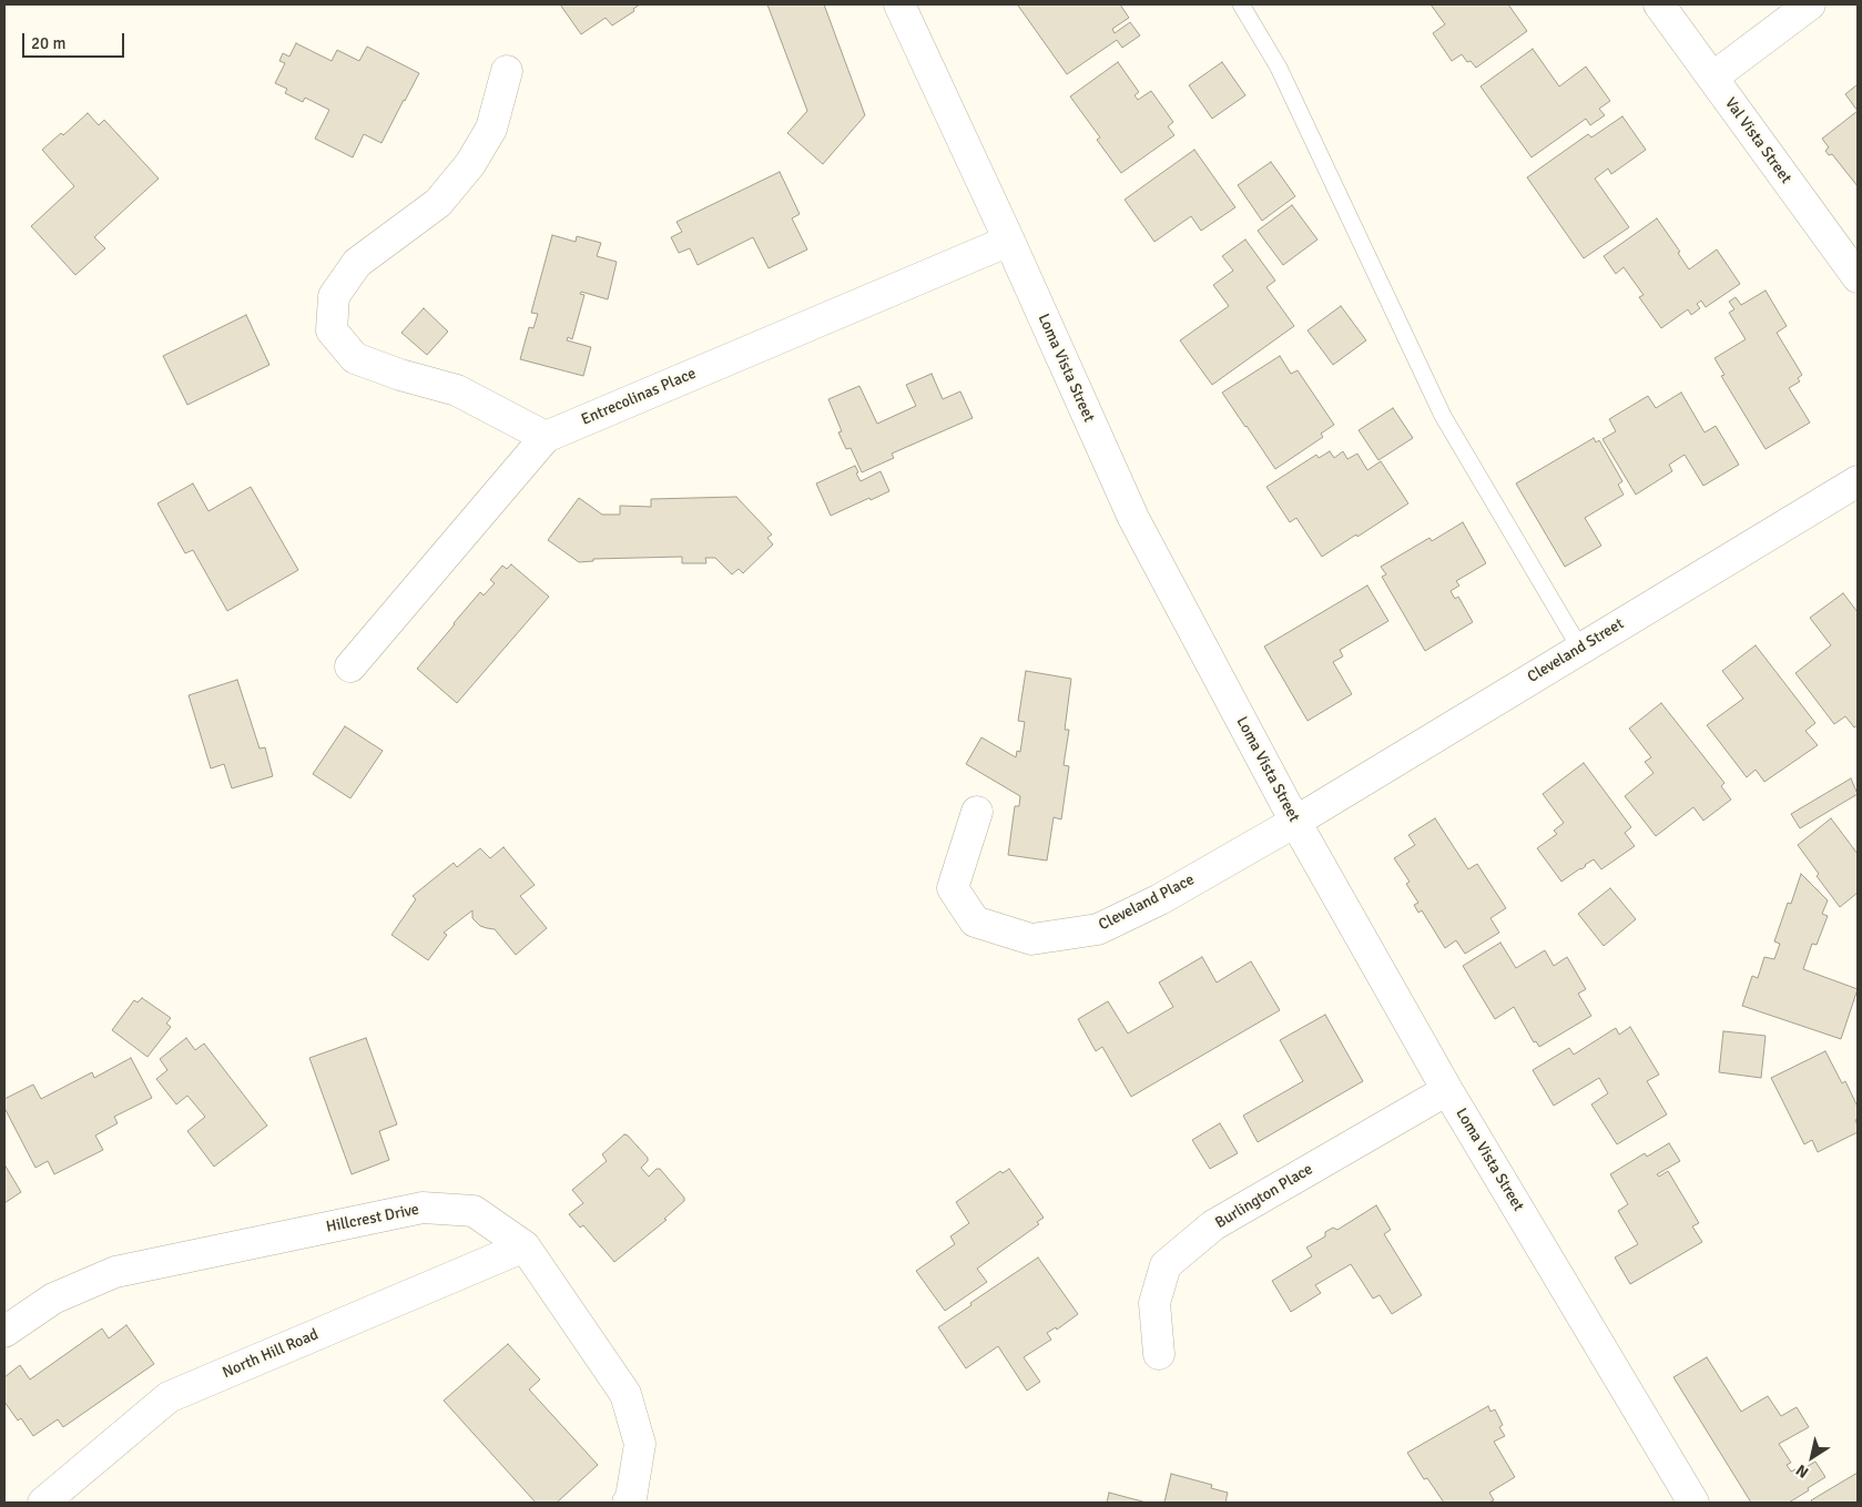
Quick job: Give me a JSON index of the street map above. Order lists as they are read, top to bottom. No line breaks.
{"streets":{"street":["Val Vista Street","Loma Vista Street","Entrecolinas Place","Cleveland Street","Cleveland Place","Burlington Place","Hillcrest Drive","North Hill Road"]},"crossings":[["Loma Vista Street","Entrecolinas Place"],["Loma Vista Street","Cleveland Street"],["Loma Vista Street","Cleveland Place"],["Loma Vista Street","Burlington Place"],["Cleveland Street","Cleveland Place"],["Hillcrest Drive","North Hill Road"]],"scale_bar":"20 m","north":"bottom left"}
